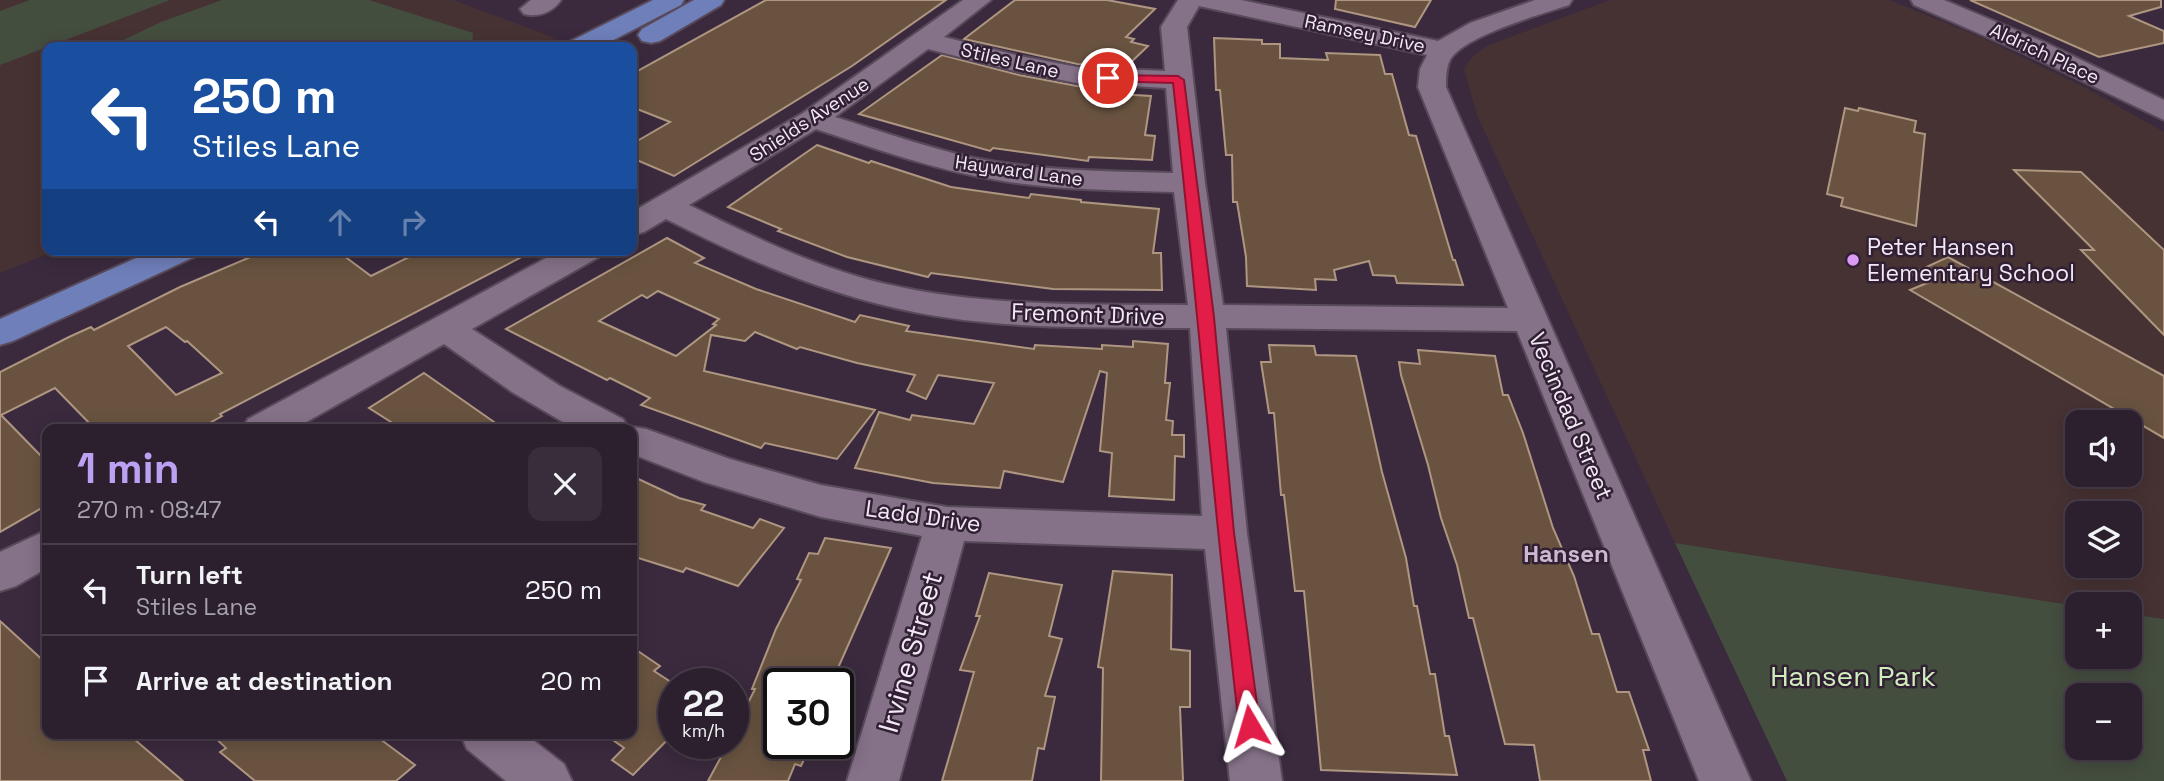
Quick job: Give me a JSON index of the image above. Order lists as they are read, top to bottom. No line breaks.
{"streets":{"street":["Ramsey Drive","Aldrich Place","Stiles Lane","Shields Avenue","Hayward Lane","Fremont Drive","Vecindad Street","Ladd Drive","Irvine Street"]},"crossings":[["Ramsey Drive","Vecindad Street"],["Stiles Lane","Shields Avenue"],["Shields Avenue","Hayward Lane"],["Shields Avenue","Fremont Drive"],["Fremont Drive","Vecindad Street"],["Ladd Drive","Irvine Street"]],"districts":["Hansen"],"parks":["Hansen Park"],"places":["Peter Hansen Elementary School"],"page":{"turn":["250 m","Stiles Lane"],"map_buttons":["+","−"],"heading":["1 min","270 m · 08:47"],"list":[{"name":"Turn left","note":"Stiles Lane","value":"250 m"},{"name":"Arrive at destination","value":"20 m"}],"speed":"22 km/h","limit":"30"}}
